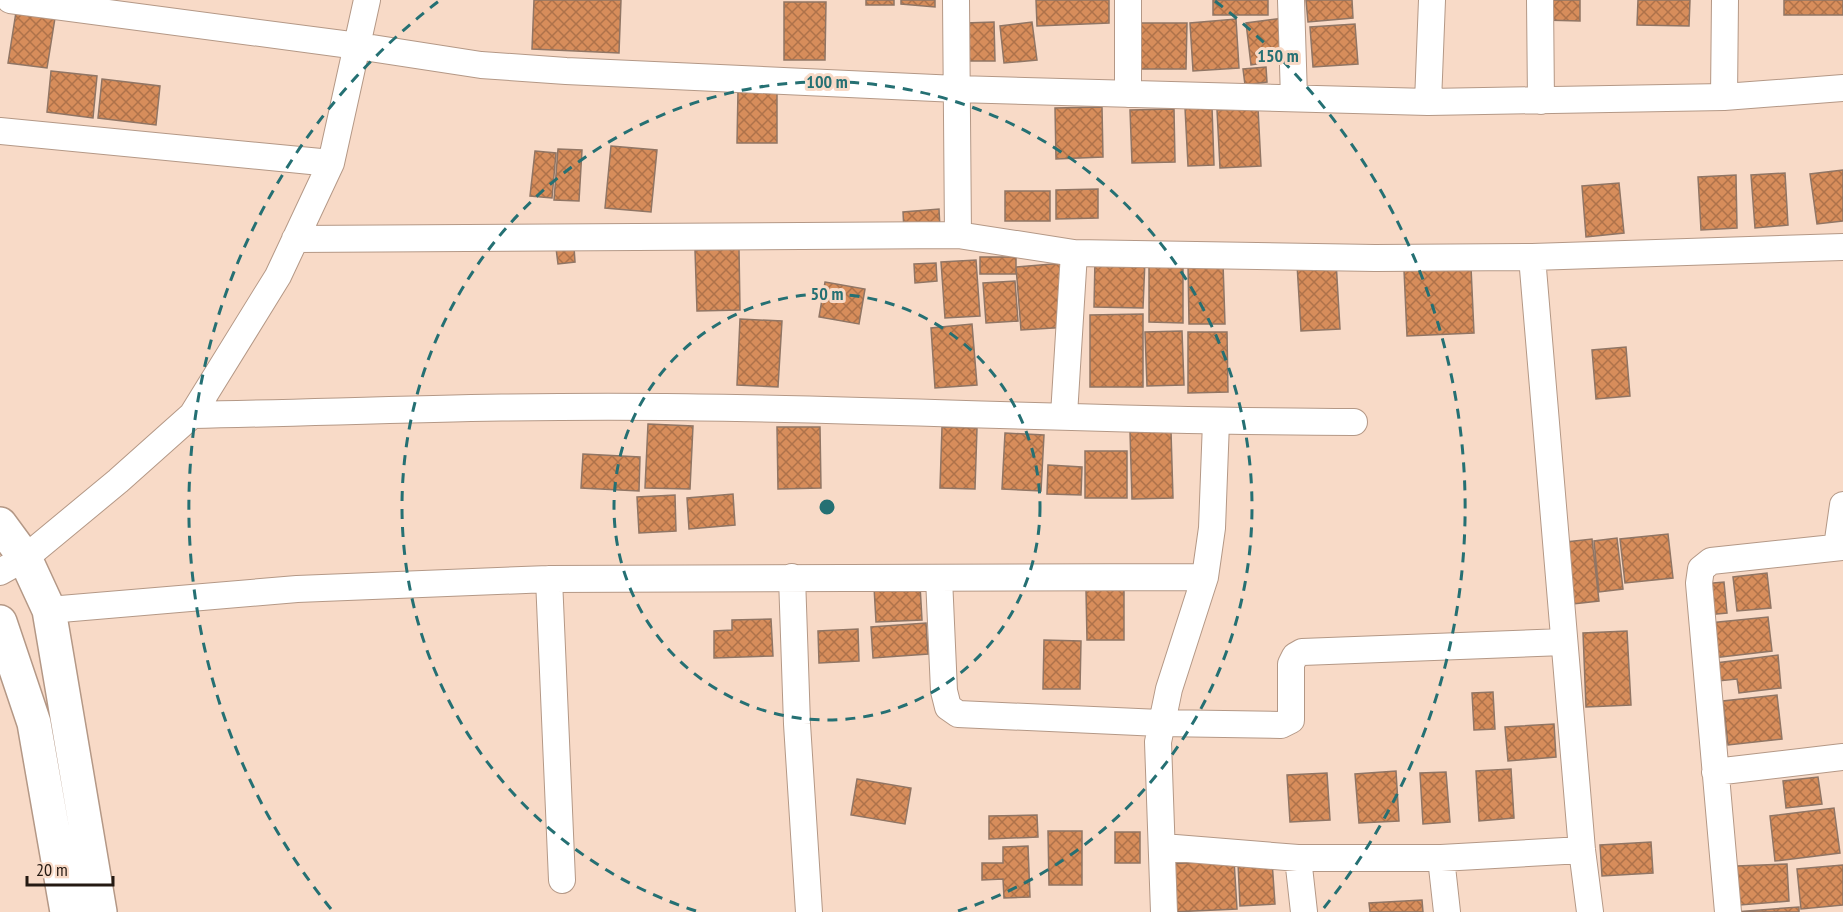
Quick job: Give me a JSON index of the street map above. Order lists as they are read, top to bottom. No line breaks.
{"scale_bar":"20 m","rings":["150 m","100 m","50 m"]}
